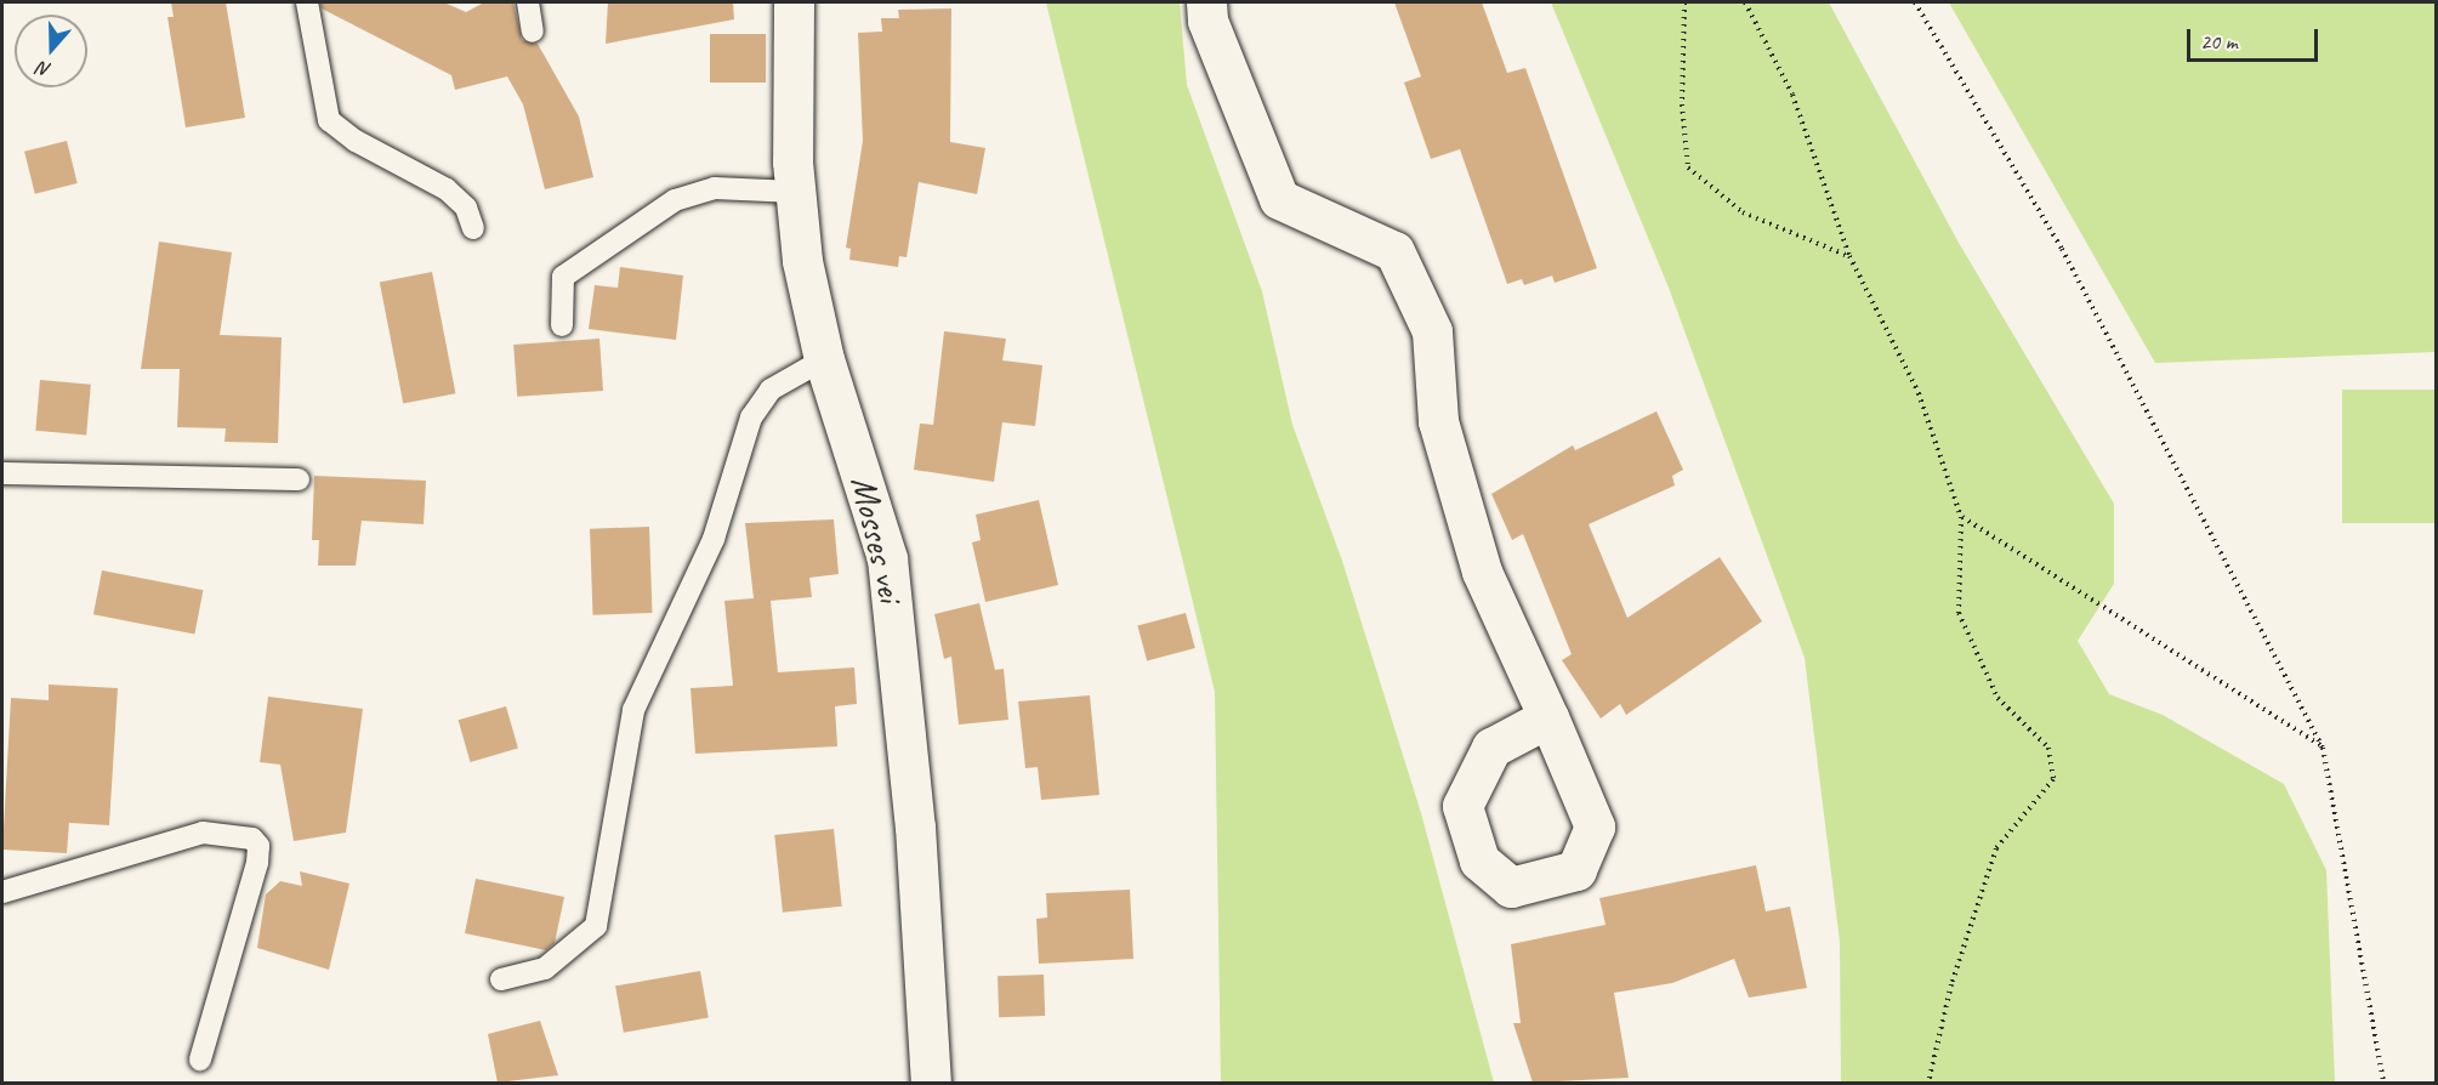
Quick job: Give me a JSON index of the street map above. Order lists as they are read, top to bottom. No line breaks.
{"streets":{"street":["Mosses vei"]},"scale_bar":"20 m","north":"bottom"}
